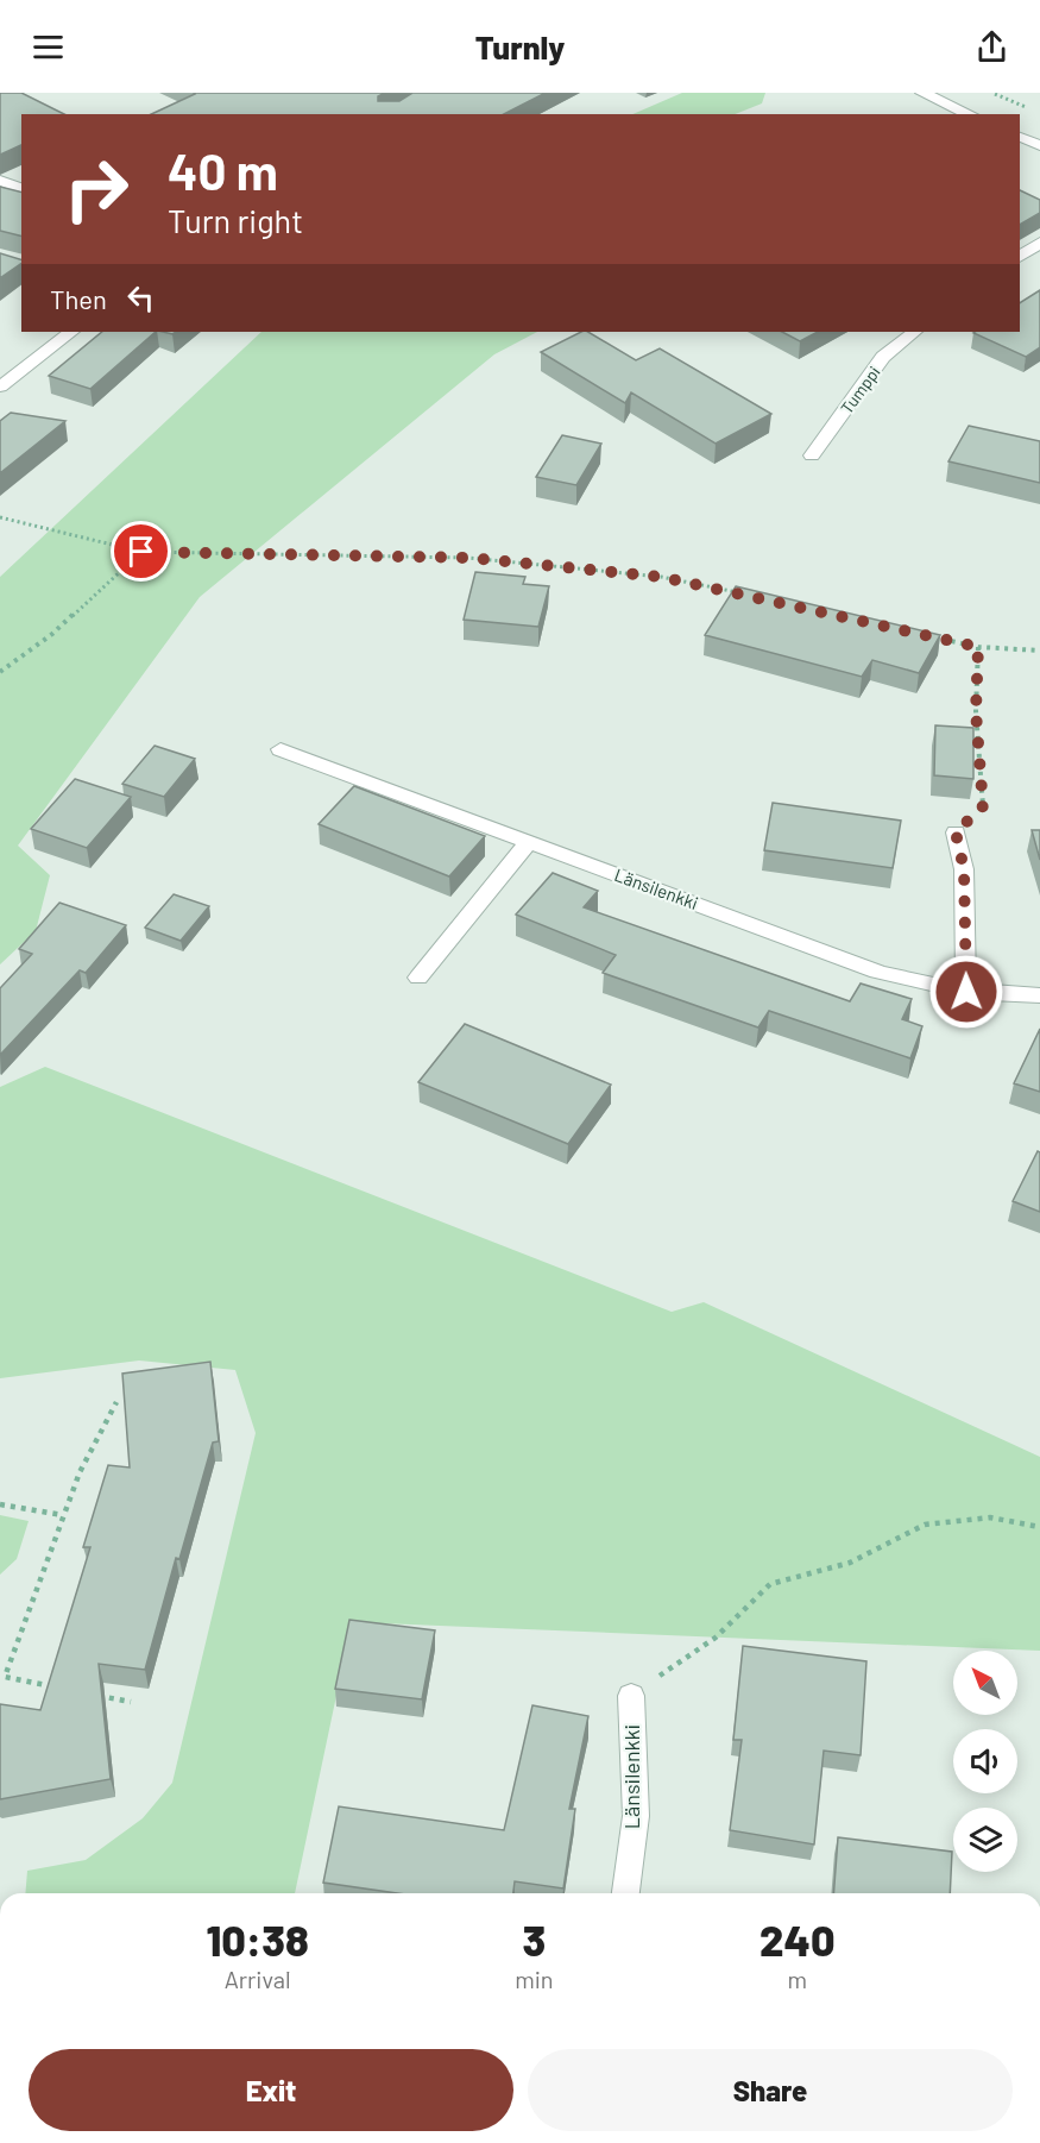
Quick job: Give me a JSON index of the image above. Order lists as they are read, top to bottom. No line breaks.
{"streets":{"street":["Tumppi","Länsilenkki"]},"north":"top left","page":{"header":"Turnly","turn":["40 m","Turn right"],"then":"Then","eta":["10:38","Arrival","3","min","240","m"],"buttons":["Exit","Share"]}}
